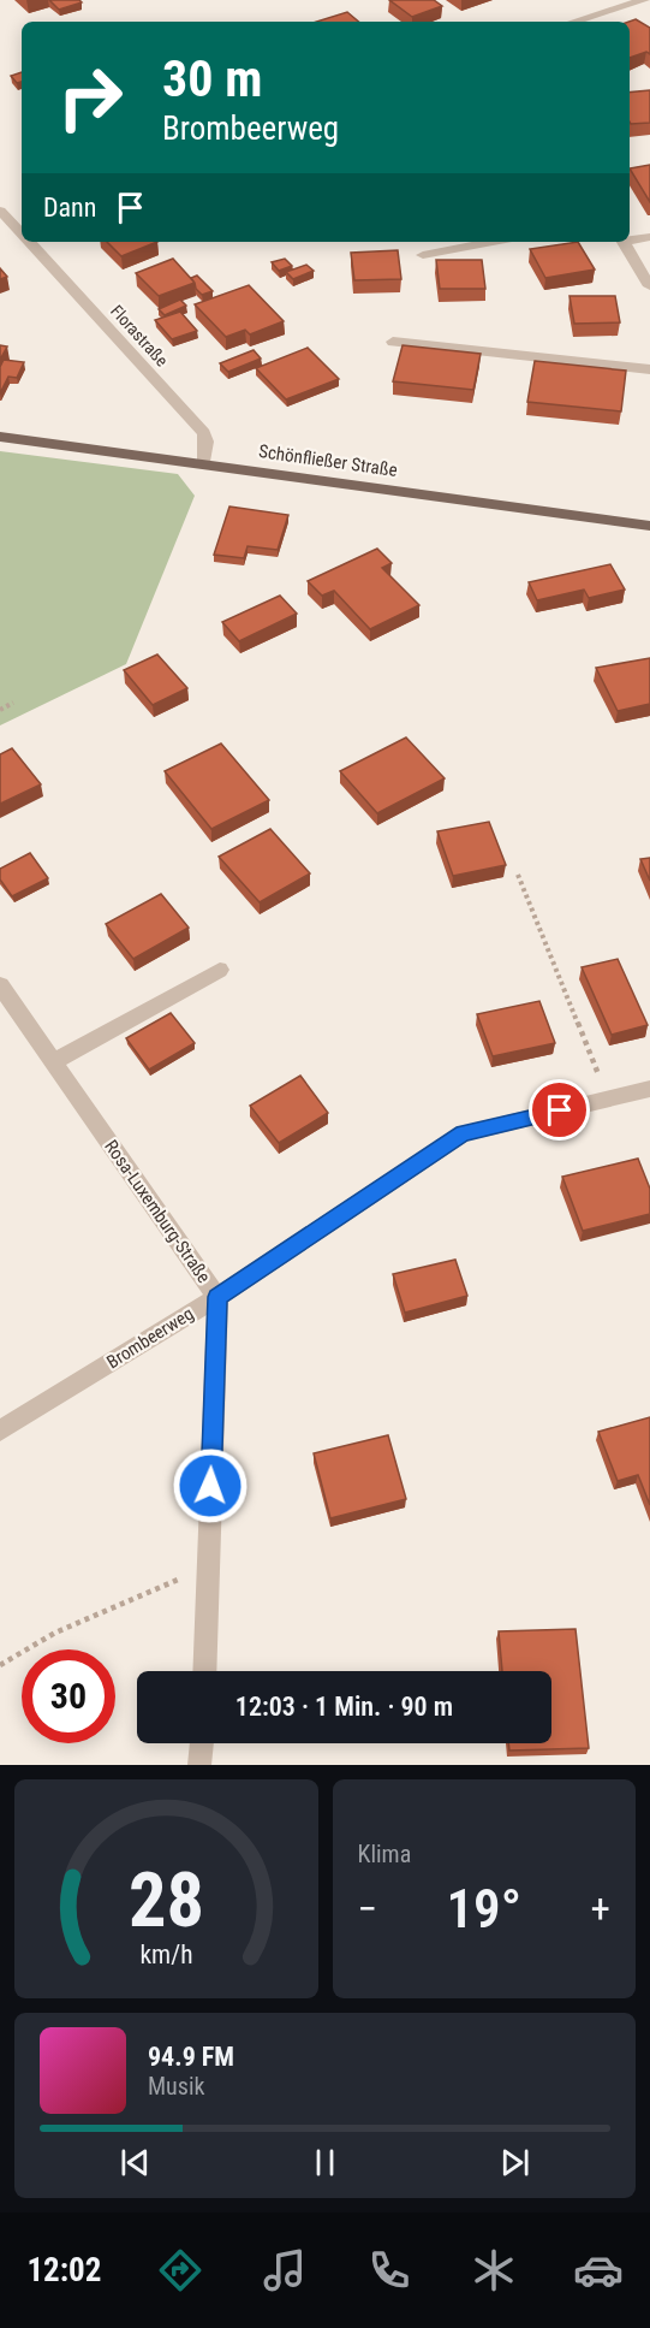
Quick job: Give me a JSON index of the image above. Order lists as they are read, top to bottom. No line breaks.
{"streets":{"main road":["Schönfließer Straße"],"street":["Florastraße","Rosa-Luxemburg-Straße","Brombeerweg"]},"crossings":[["Florastraße","Schönfließer Straße"],["Rosa-Luxemburg-Straße","Brombeerweg"]],"page":{"turn":["30 m","Brombeerweg"],"then":"Dann","limit":"30","trip":"12:03 · 1 Min. · 90 m","tile":"Klima","heat":["−","19°","+"],"song":["94.9 FM","Musik"],"tabs":"12:02","gauge":["28","km/h"]}}
